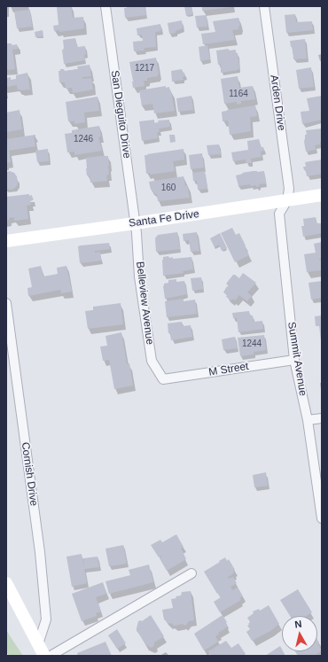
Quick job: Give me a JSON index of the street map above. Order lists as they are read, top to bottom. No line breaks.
{"streets":{"main road":["Santa Fe Drive"],"street":["Arden Drive","San Dieguito Drive","Belleview Avenue","Summit Avenue","M Street","Cornish Drive"]},"crossings":[["Arden Drive","Santa Fe Drive"],["Arden Drive","Summit Avenue"],["San Dieguito Drive","Santa Fe Drive"],["San Dieguito Drive","Belleview Avenue"],["Santa Fe Drive","Belleview Avenue"],["Santa Fe Drive","Summit Avenue"],["Belleview Avenue","M Street"],["Summit Avenue","M Street"]],"house_numbers":["1217","1164","1246","160","1244"],"north":"top"}
